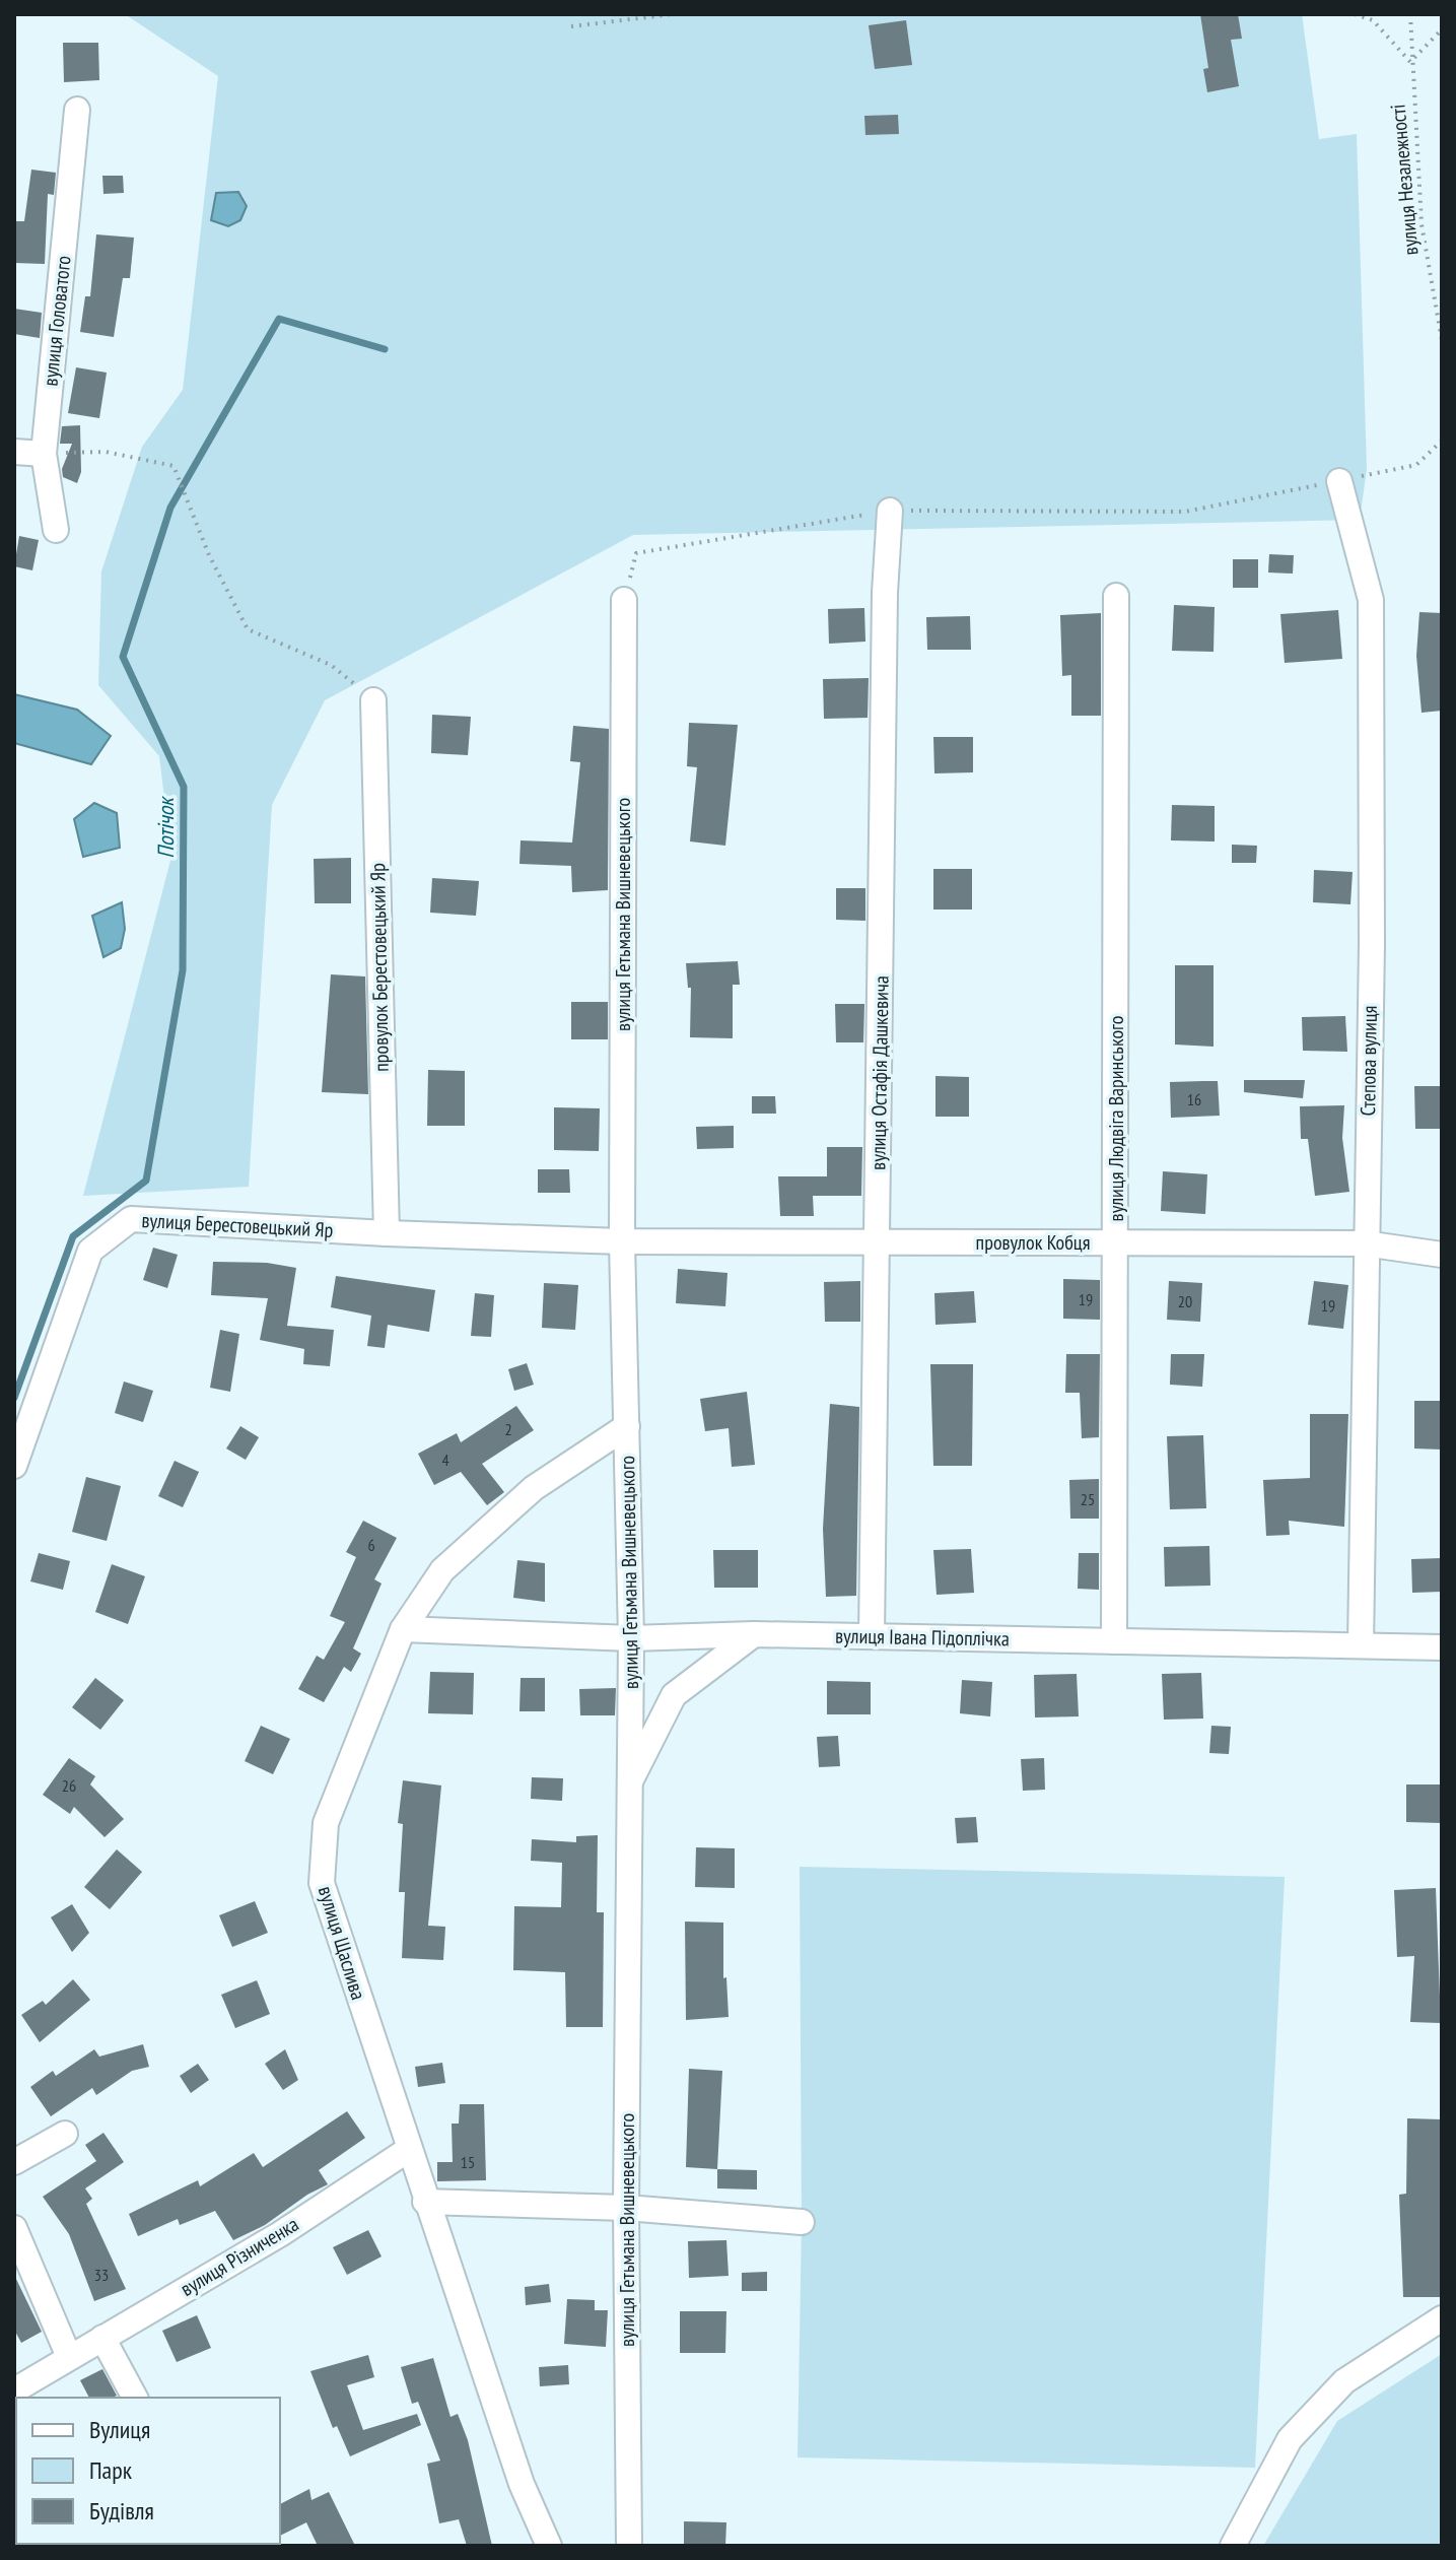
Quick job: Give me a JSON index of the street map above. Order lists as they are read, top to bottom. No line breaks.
{"streets":{"street":["вулиця Головатого","вулиця Гетьмана Вишневецького","провулок Берестовецький Яр","Степова вулиця","вулиця Остафія Дашкевича","вулиця Людвіга Варинського","вулиця Берестовецький Яр","провулок Кобця","вулиця Івана Підоплічка","вулиця Щаслива","вулиця Різниченка"],"path":["вулиця Незалежності"]},"crossings":[["вулиця Гетьмана Вишневецького","вулиця Берестовецький Яр"],["вулиця Гетьмана Вишневецького","провулок Кобця"],["вулиця Гетьмана Вишневецького","вулиця Івана Підоплічка"],["вулиця Гетьмана Вишневецького","вулиця Щаслива"],["провулок Берестовецький Яр","вулиця Берестовецький Яр"],["Степова вулиця","провулок Кобця"],["Степова вулиця","вулиця Івана Підоплічка"],["вулиця Остафія Дашкевича","провулок Кобця"],["вулиця Остафія Дашкевича","вулиця Івана Підоплічка"],["вулиця Людвіга Варинського","провулок Кобця"],["вулиця Людвіга Варинського","вулиця Івана Підоплічка"],["вулиця Берестовецький Яр","провулок Кобця"],["вулиця Івана Підоплічка","вулиця Щаслива"],["вулиця Щаслива","вулиця Різниченка"]],"water":["Потічок"],"house_numbers":["16","19","20","19","2","4","25","6","26","15","33"],"legend":["Вулиця","Парк","Будівля"]}
